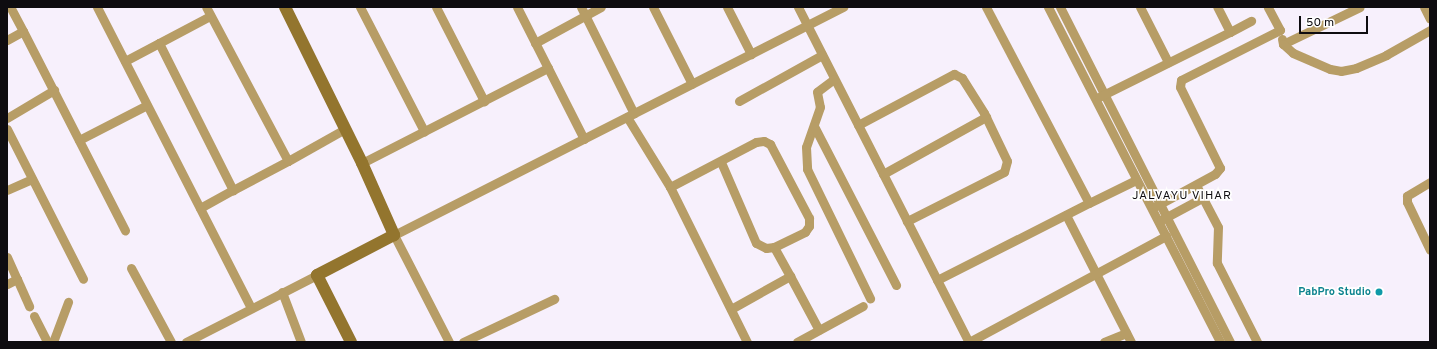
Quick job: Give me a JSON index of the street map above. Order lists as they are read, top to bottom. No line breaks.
{"districts":["JALVAYU VIHAR"],"places":["PabPro Studio"],"scale_bar":"50 m"}
